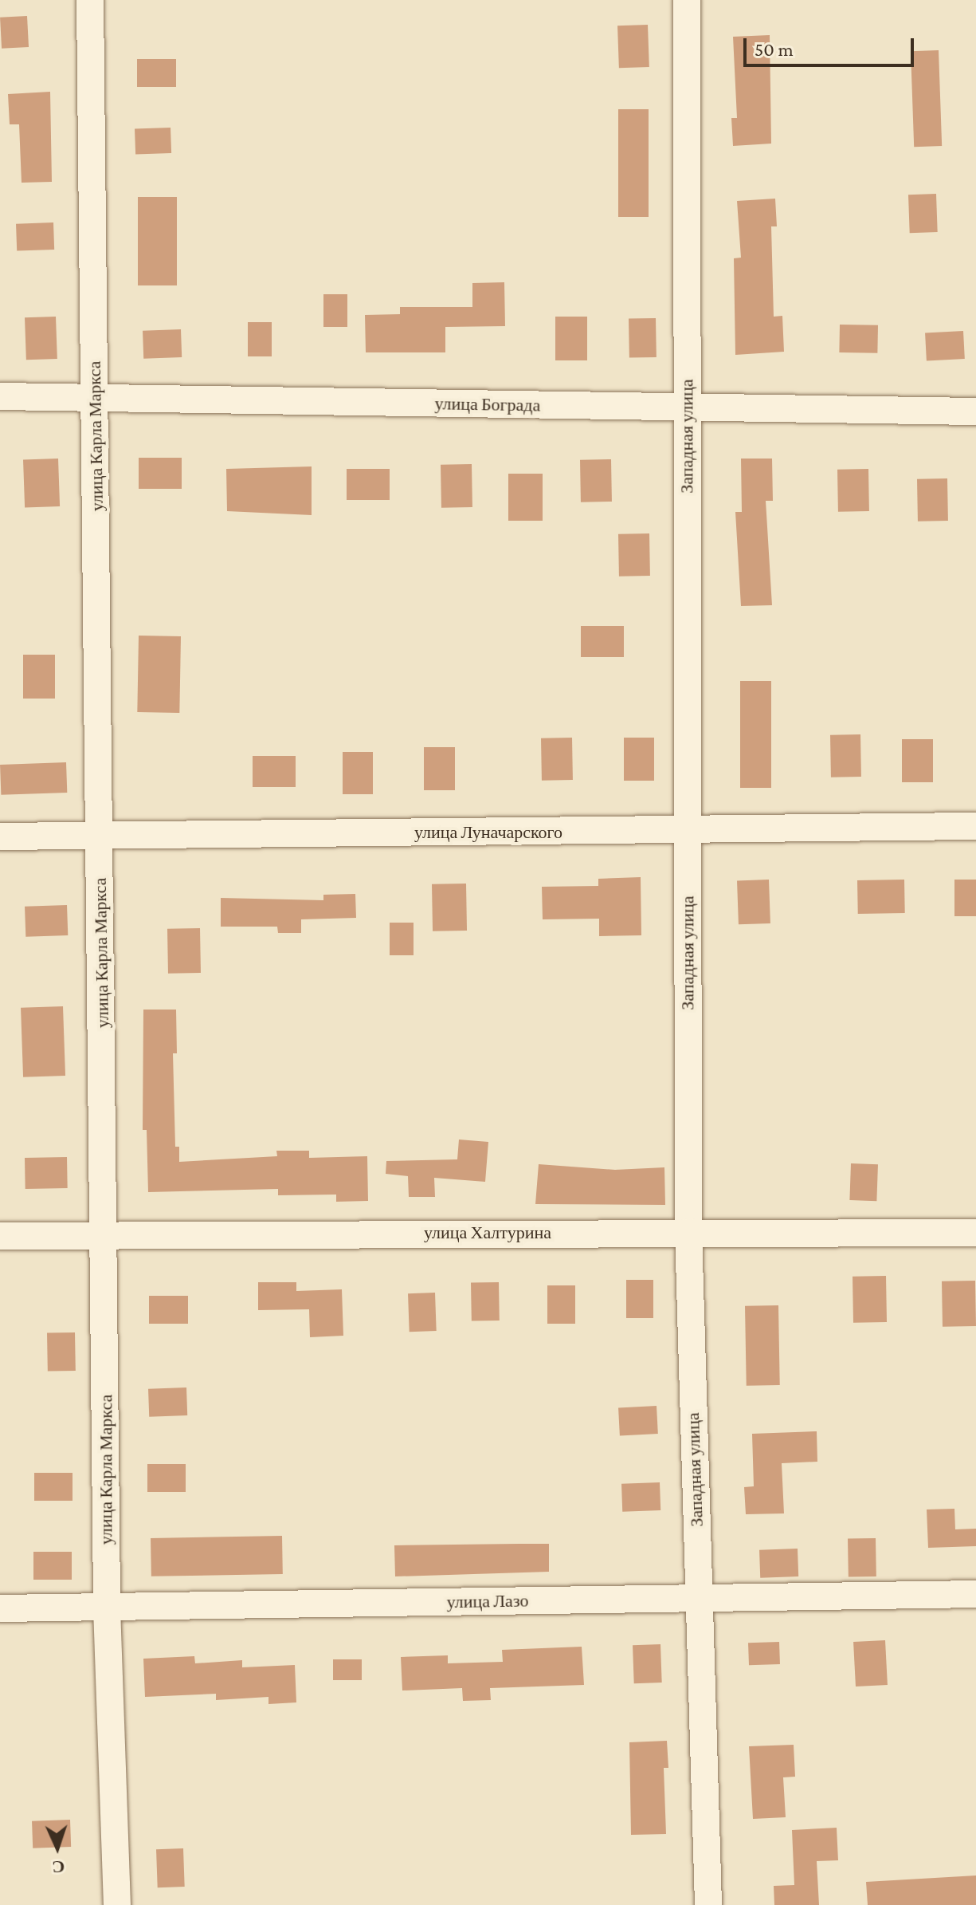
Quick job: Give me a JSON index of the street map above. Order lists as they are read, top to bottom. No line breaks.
{"streets":{"street":["улица Бограда","улица Карла Маркса","Западная улица","улица Луначарского","улица Халтурина","улица Лазо"]},"crossings":[["улица Бограда","улица Карла Маркса"],["улица Бограда","Западная улица"],["улица Карла Маркса","улица Луначарского"],["улица Карла Маркса","улица Халтурина"],["улица Карла Маркса","улица Лазо"],["Западная улица","улица Луначарского"],["Западная улица","улица Халтурина"],["Западная улица","улица Лазо"]],"scale_bar":"50 m","north":"bottom"}
